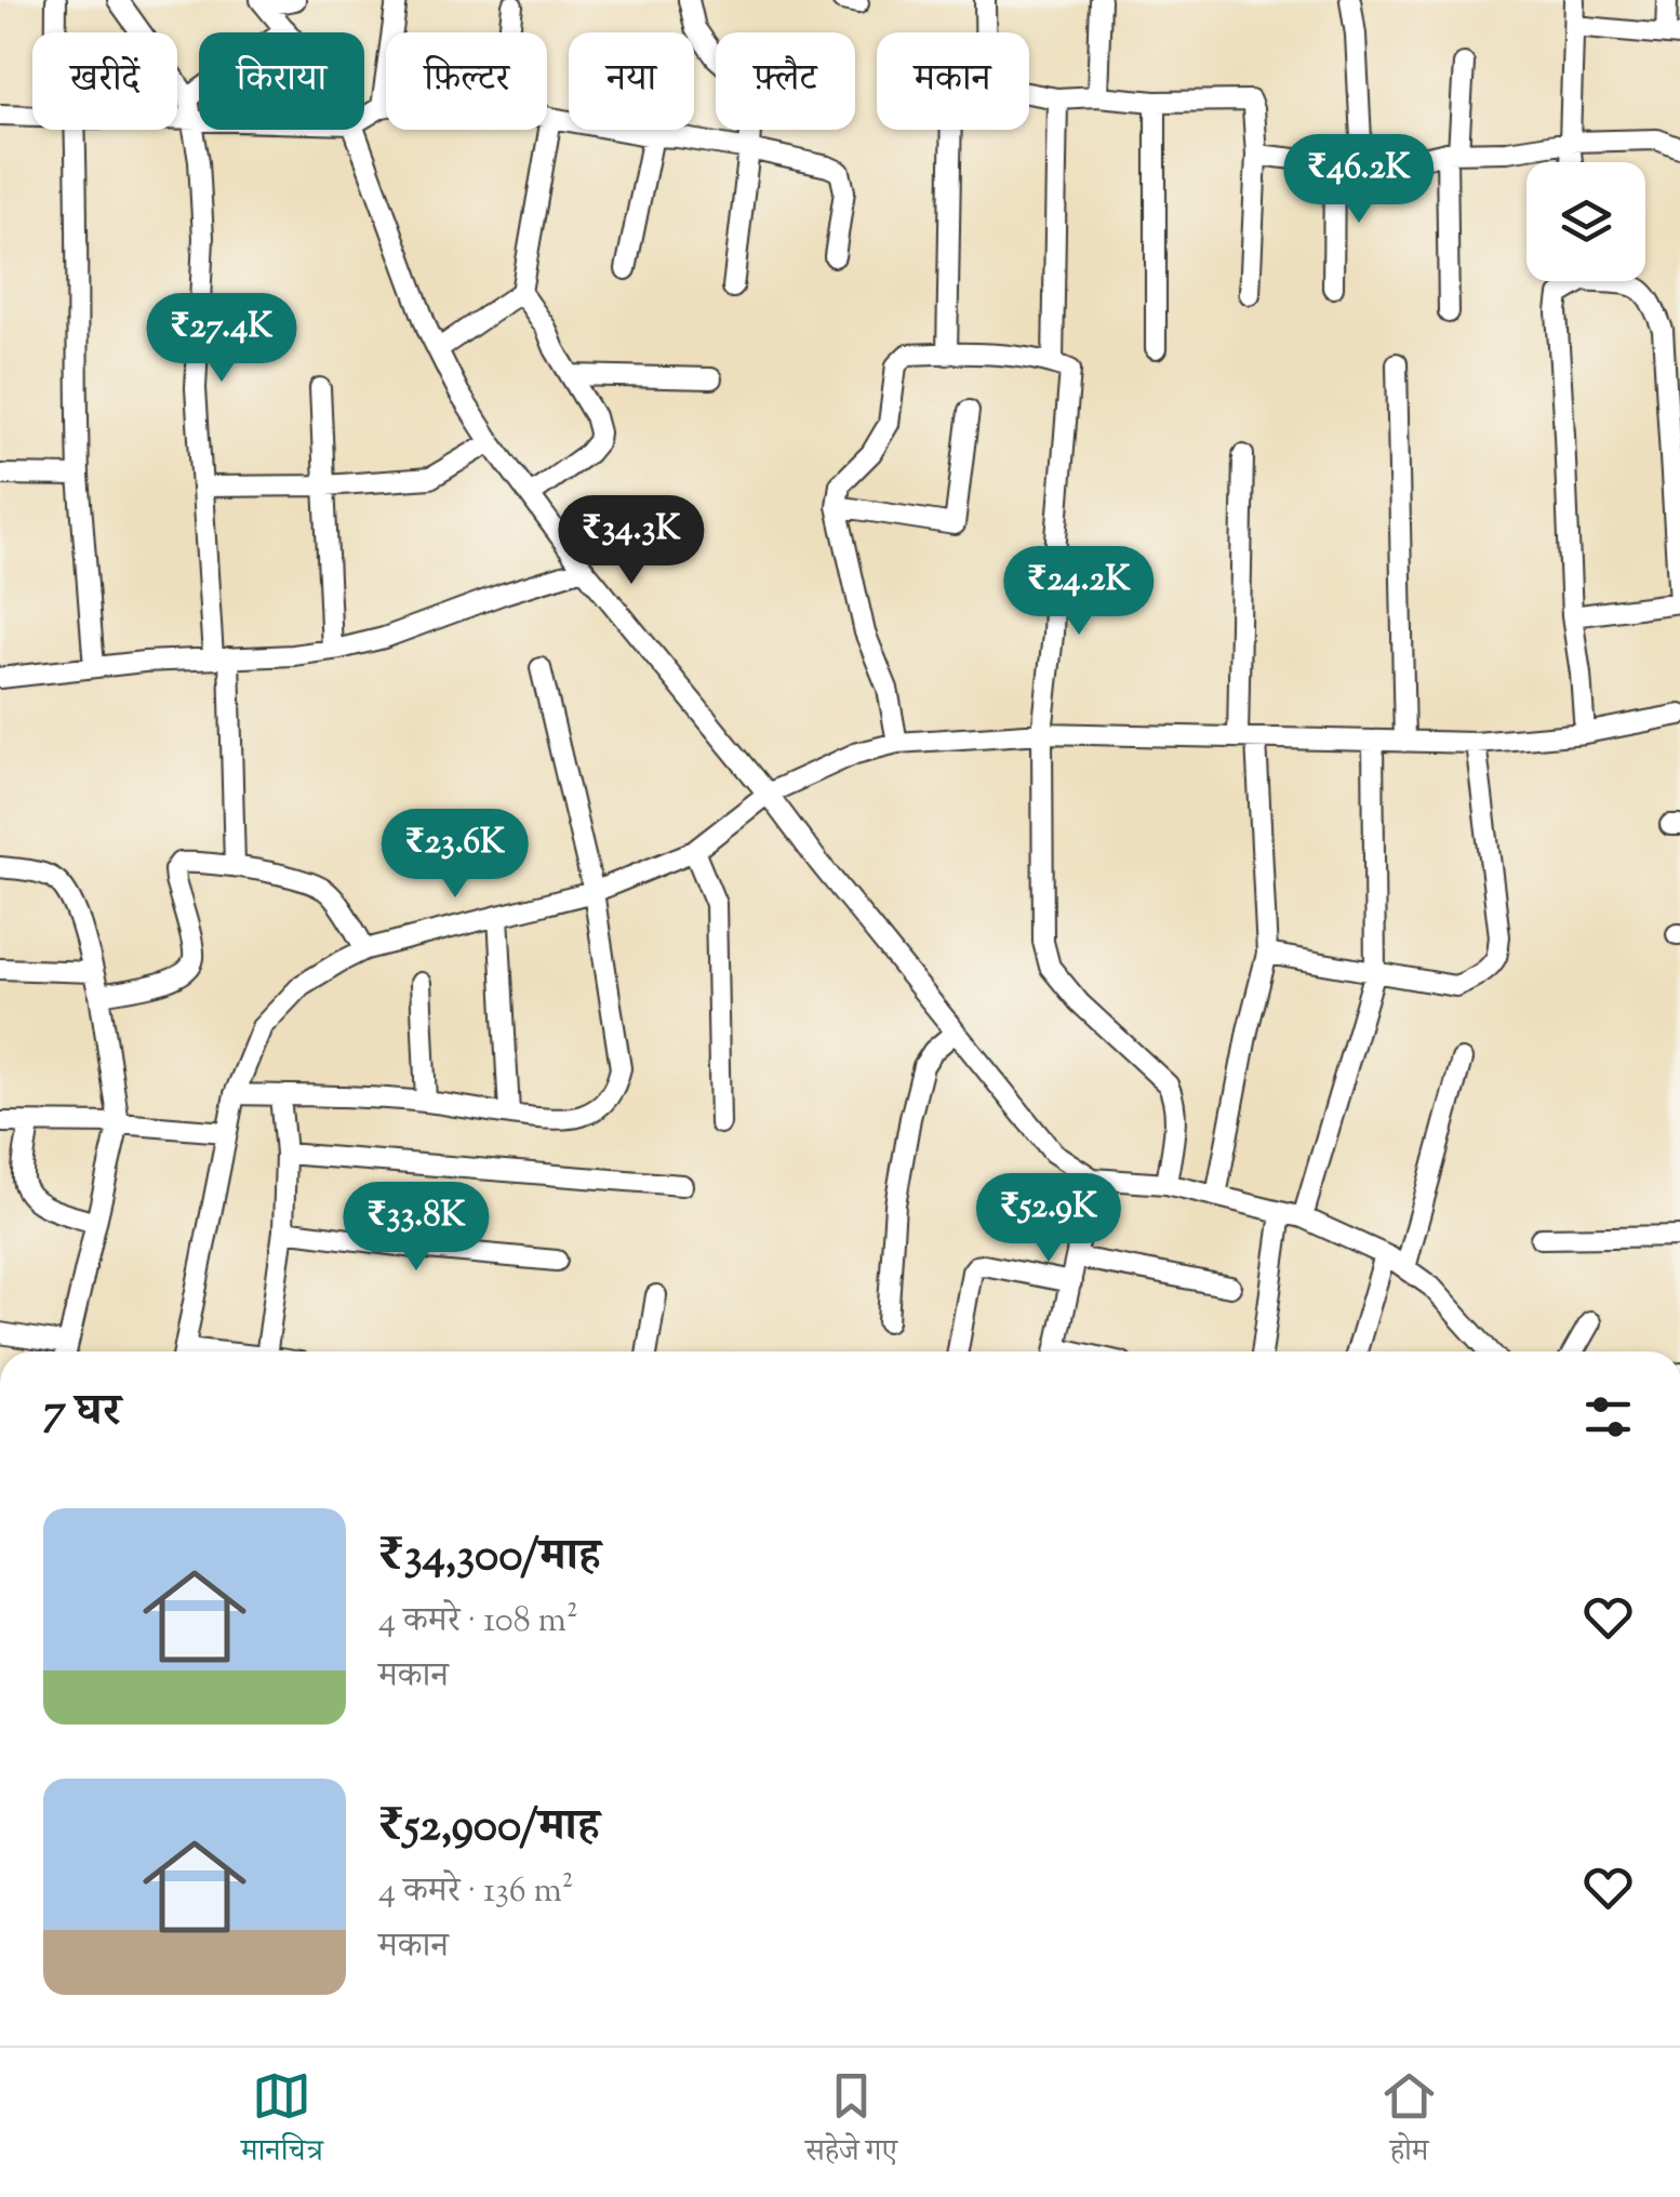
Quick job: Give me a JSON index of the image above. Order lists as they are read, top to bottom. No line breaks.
{"page":{"chip":["खरीदें","किराया","फ़िल्टर","नया","फ़्लैट","मकान"],"price":["₹46.2K","₹27.4K","₹34.3K","₹24.2K","₹23.6K","₹52.9K","₹33.8K"],"heading":"7 घर","list":[{"name":"₹34,300/माह","note":"4 कमरे · 108 m² · मकान"},{"name":"₹52,900/माह","note":"4 कमरे · 136 m² · मकान"}],"tabs":["मानचित्र","सहेजे गए","होम"]}}
